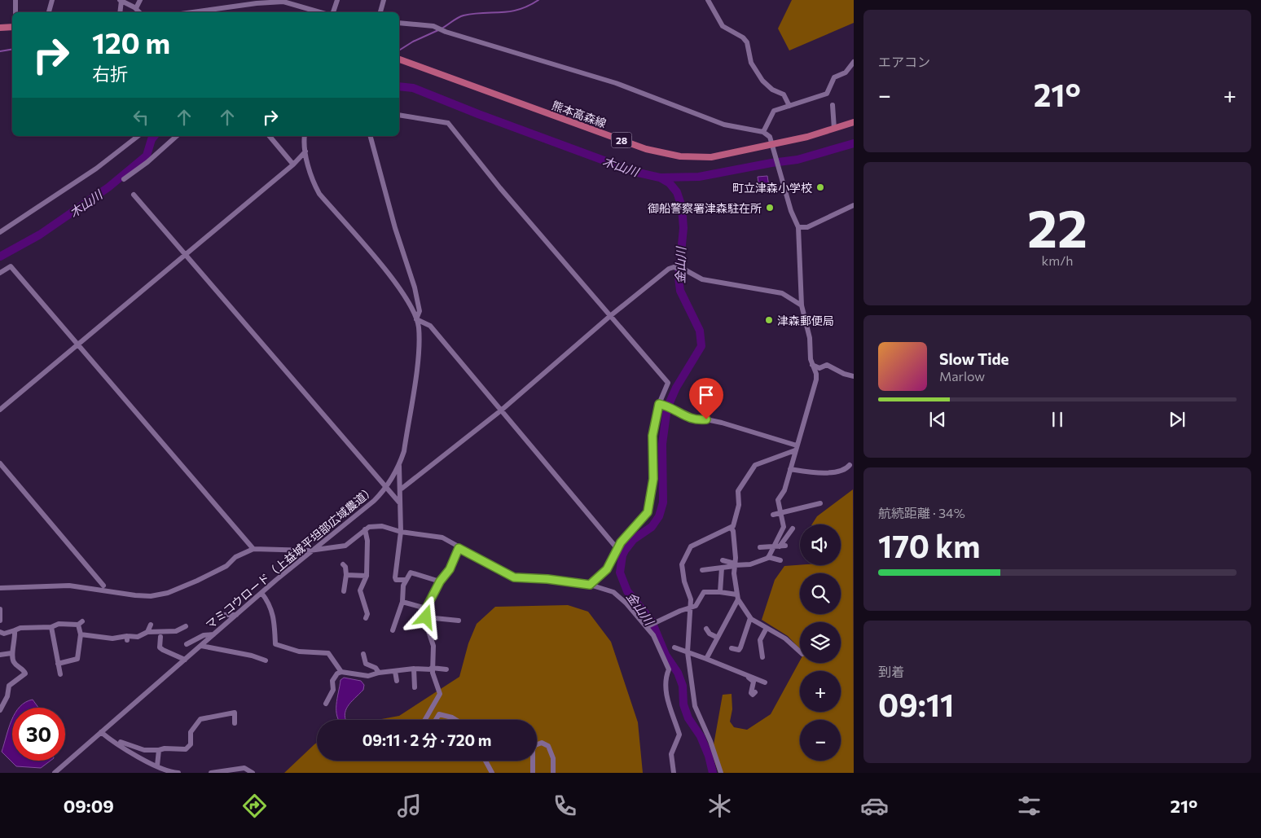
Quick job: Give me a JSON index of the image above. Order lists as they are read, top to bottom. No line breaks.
{"streets":{"main road":["熊本高森線","28"],"street":["マミコウロード（上益城平坦部広域農道）"]},"water":["木山川","金山川"],"places":["町立津森小学校","御船警察署津森駐在所","津森郵便局"],"page":{"tile":["エアコン",["22","km/h"],["航続距離 · 34%","170 km"],["到着","09:11"]],"turn":["120 m","右折"],"heat":["−","21°","+"],"song":["Slow Tide","Marlow"],"map_buttons":["+","−"],"limit":"30","trip":"09:11 · 2 分 · 720 m","tabs":["09:09","21°"]}}
